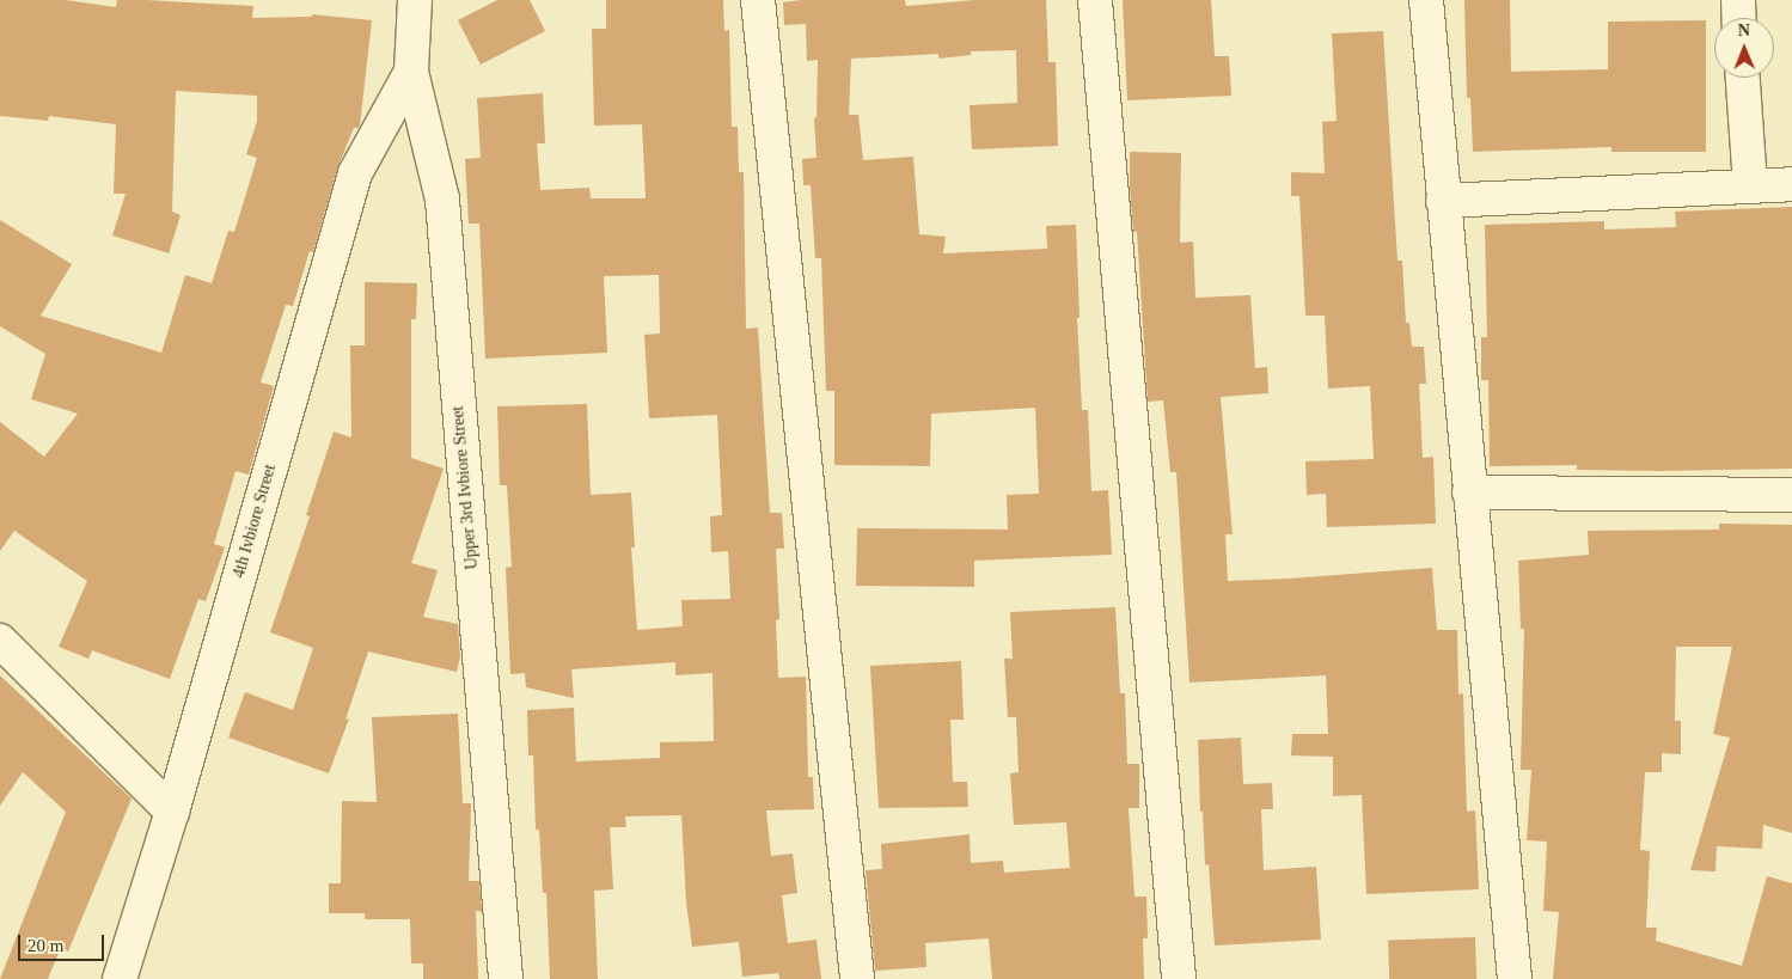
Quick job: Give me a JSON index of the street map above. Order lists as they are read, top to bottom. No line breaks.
{"streets":{"street":["Upper 3rd Ivbiore Street","4th Ivbiore Street"]},"crossings":[["Upper 3rd Ivbiore Street","4th Ivbiore Street"]],"scale_bar":"20 m","north":"top"}
